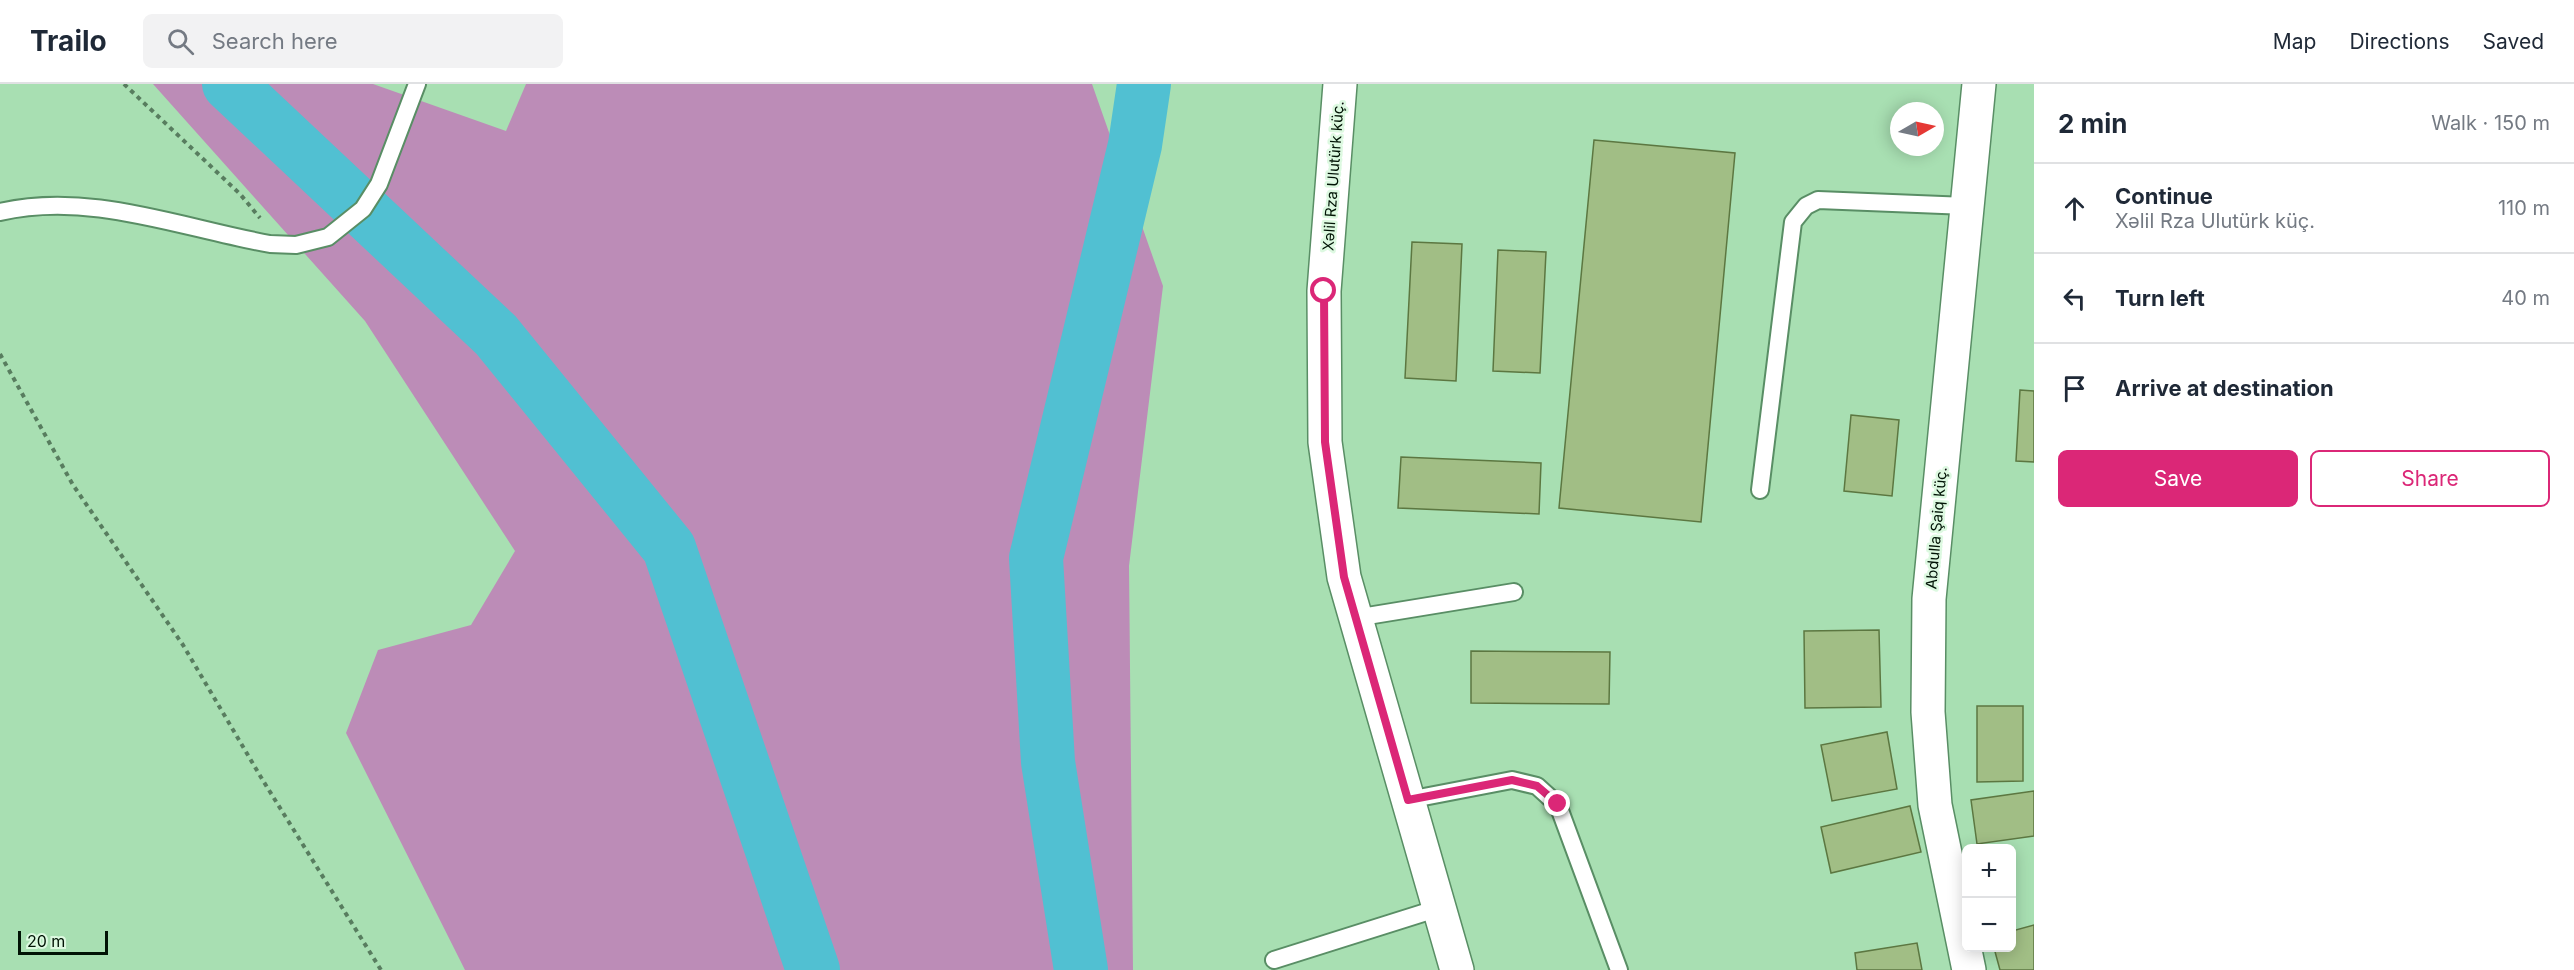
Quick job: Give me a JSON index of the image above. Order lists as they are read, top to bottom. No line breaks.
{"streets":{"street":["Xəlil Rza Ulutürk küç.","Abdulla Şaiq küç."]},"scale_bar":"20 m","north":"right","page":{"header":"Trailo","search":"Search here","nav":["Map","Directions","Saved"],"heading":["2 min","Walk · 150 m"],"list":[["Continue","Xəlil Rza Ulutürk küç.","110 m"],["Turn left","40 m"],"Arrive at destination"],"buttons":["Save","Share"],"map_buttons":["+","−"],"scale":"20 m"}}
